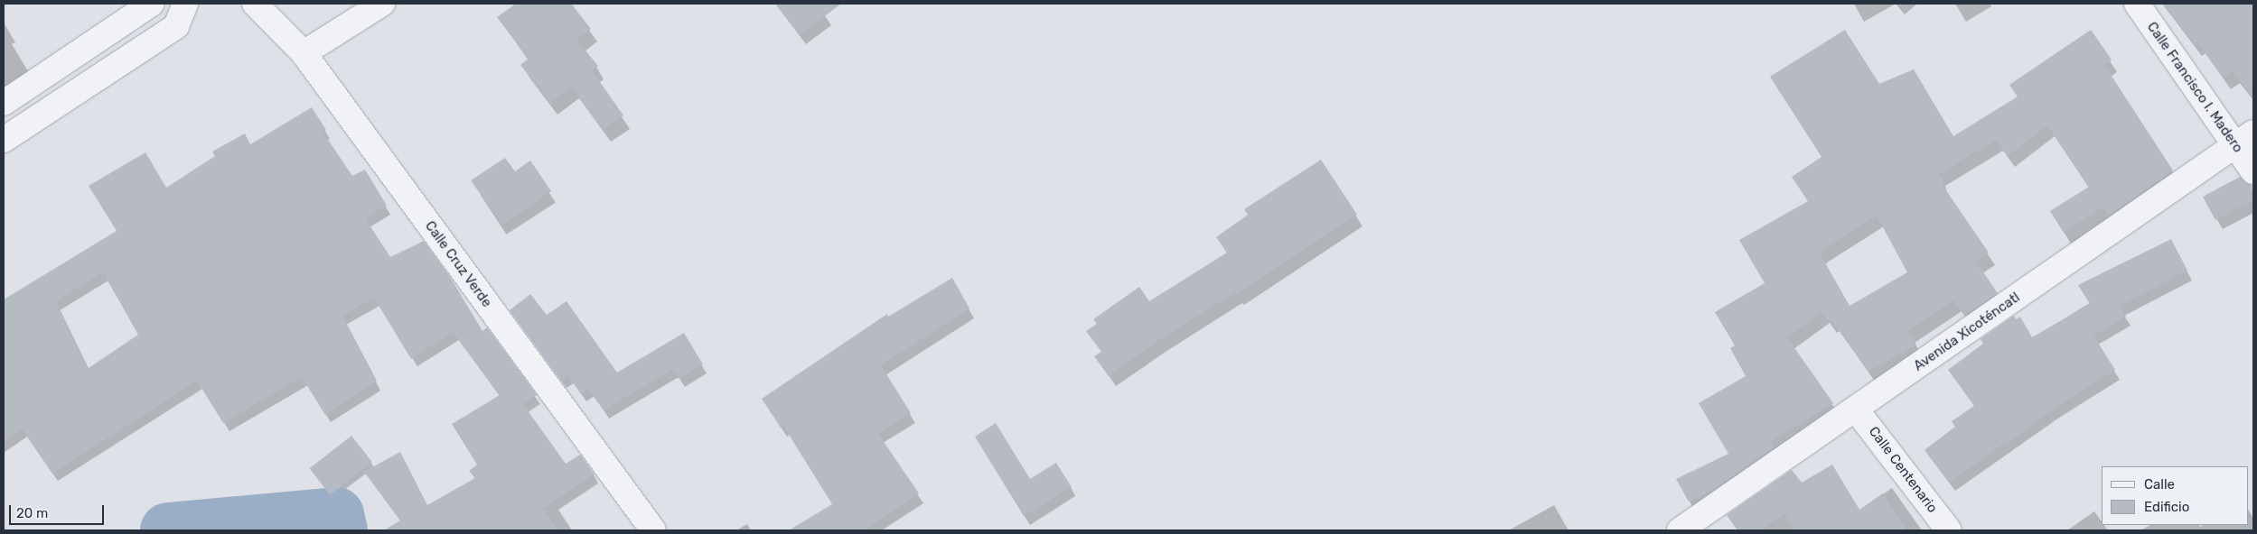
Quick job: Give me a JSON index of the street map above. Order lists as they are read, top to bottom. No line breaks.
{"streets":{"street":["Calle Francisco I. Madero","Calle Cruz Verde","Avenida Xicoténcatl","Calle Centenario"]},"crossings":[["Calle Francisco I. Madero","Avenida Xicoténcatl"],["Avenida Xicoténcatl","Calle Centenario"]],"legend":["Calle","Edificio"],"scale_bar":"20 m"}
